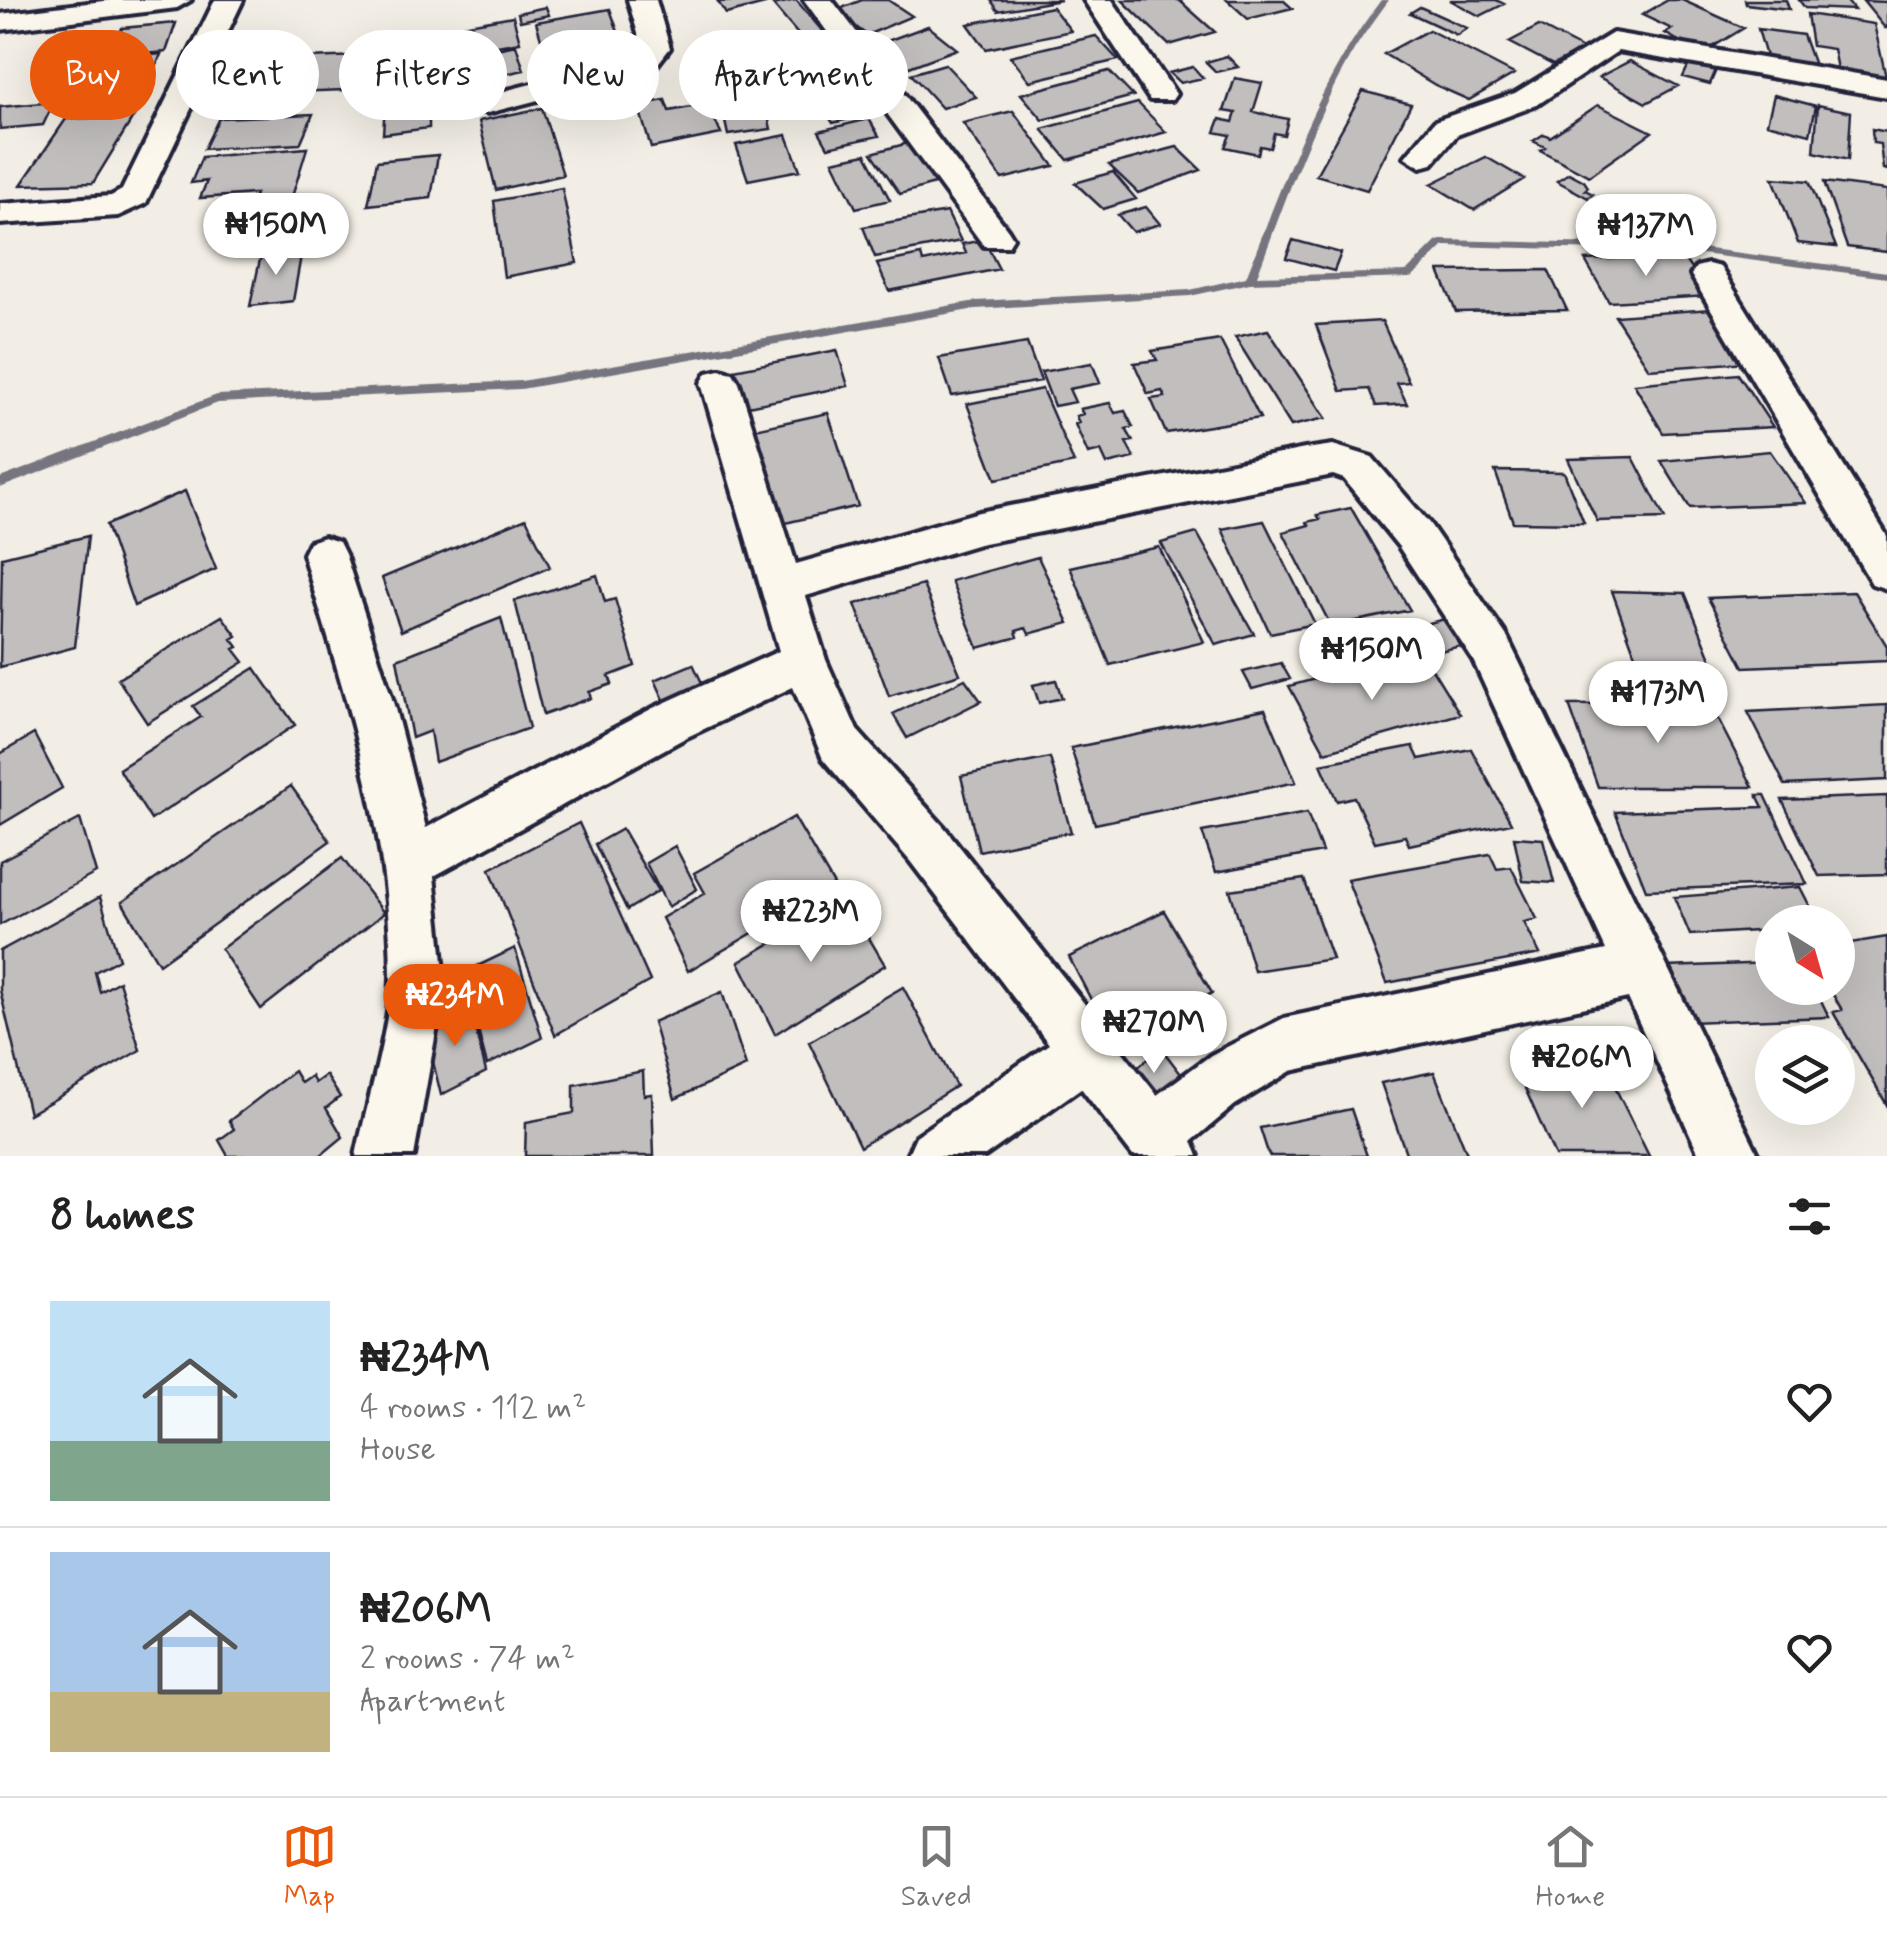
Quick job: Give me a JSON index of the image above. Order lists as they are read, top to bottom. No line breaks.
{"north":"bottom right","page":{"chip":["Buy","Rent","Filters","New","Apartment"],"price":["₦150M","₦137M","₦150M","₦173M","₦223M","₦234M","₦270M","₦206M"],"heading":"8 homes","list":[{"name":"₦234M","note":"4 rooms · 112 m² · House"},{"name":"₦206M","note":"2 rooms · 74 m² · Apartment"}],"tabs":["Map","Saved","Home"]}}
